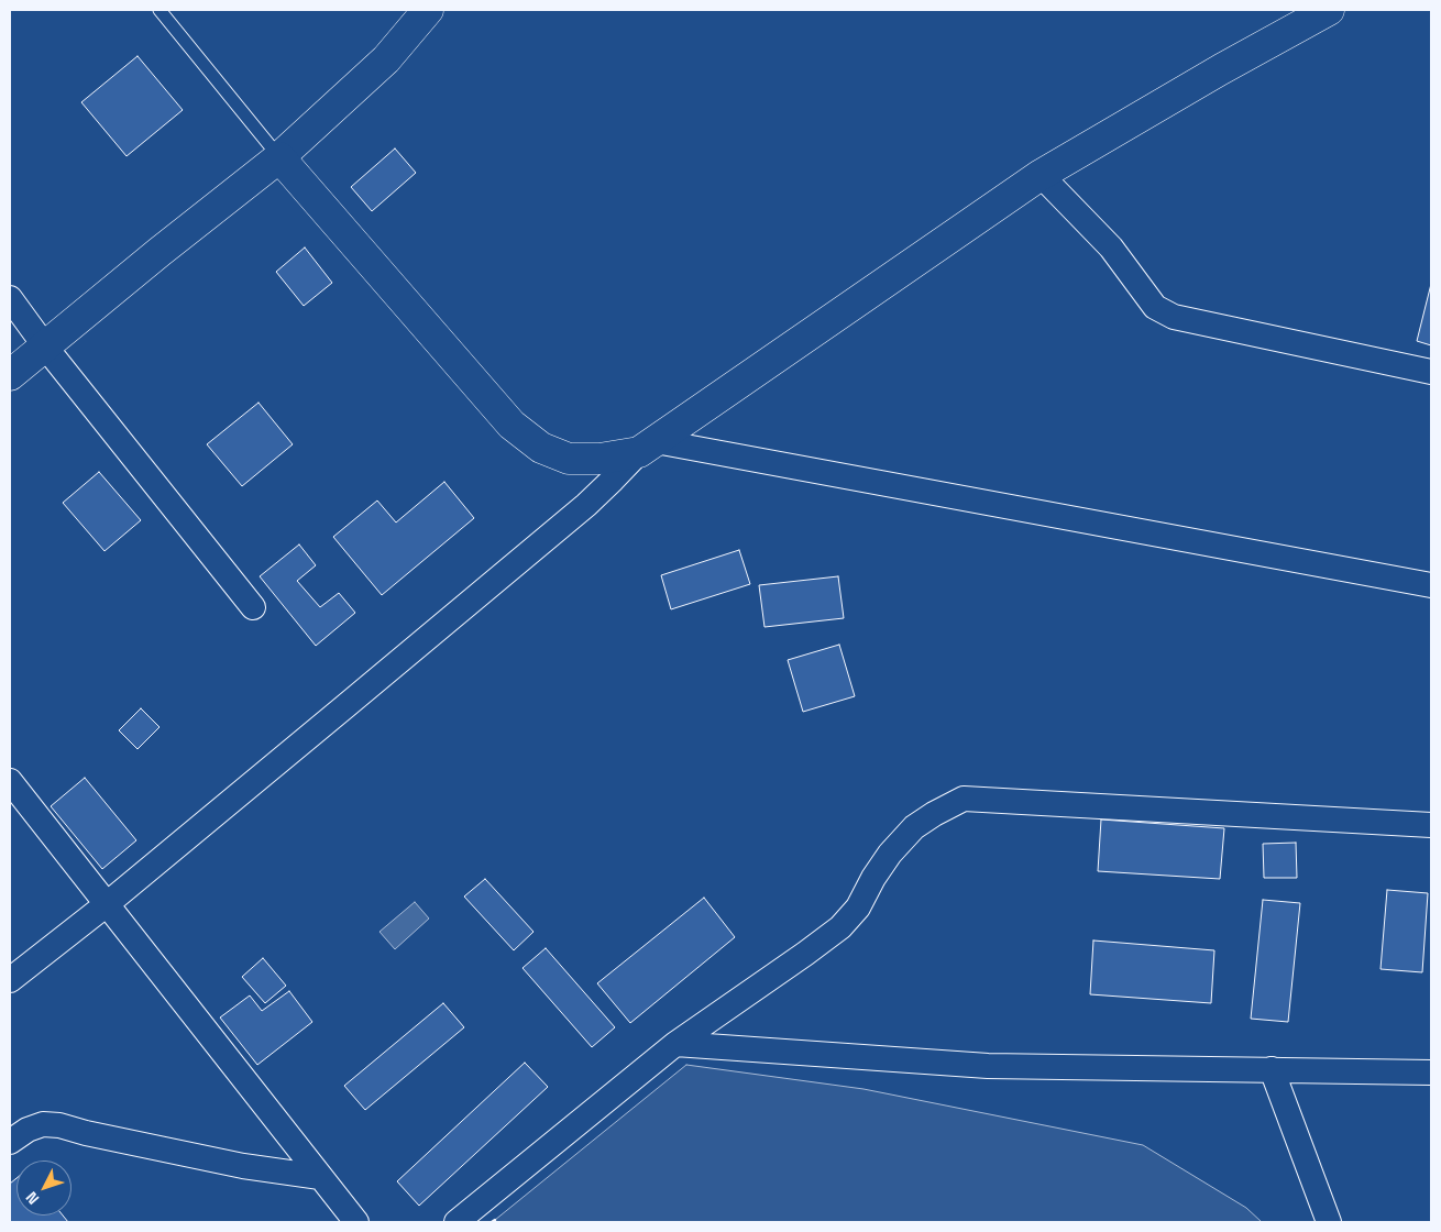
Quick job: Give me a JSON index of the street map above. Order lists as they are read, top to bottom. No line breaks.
{"north":"bottom left"}
